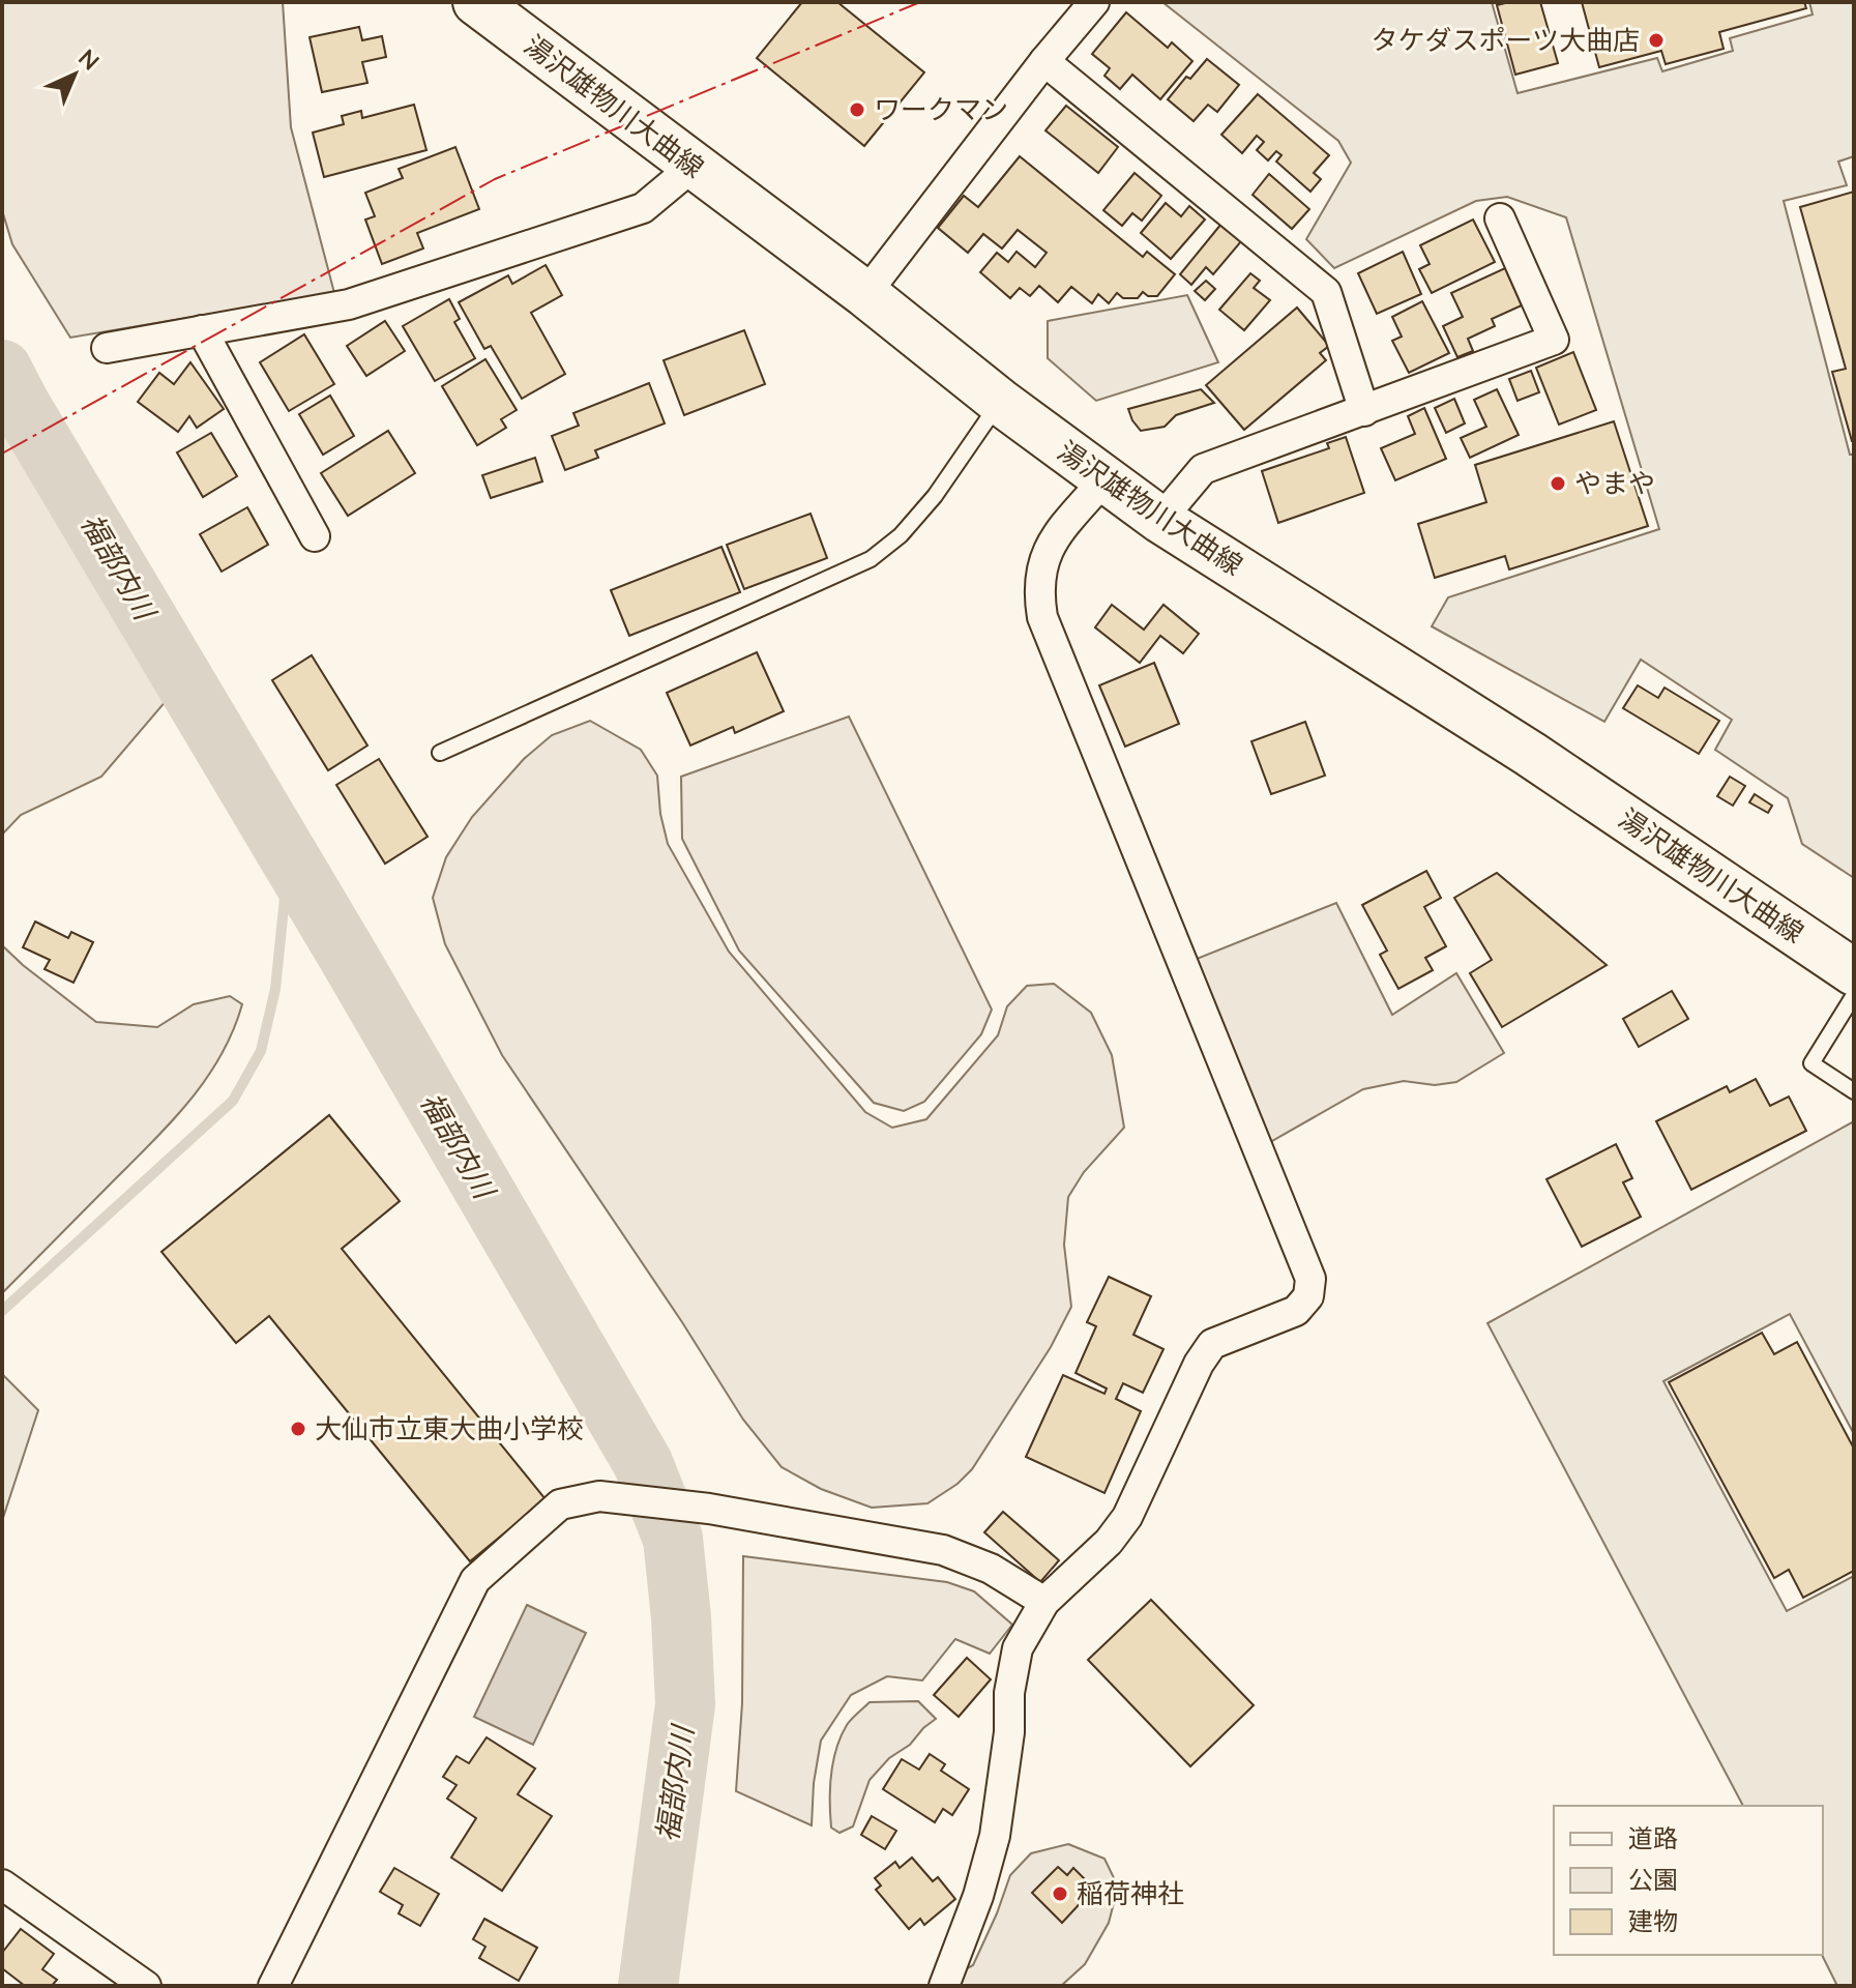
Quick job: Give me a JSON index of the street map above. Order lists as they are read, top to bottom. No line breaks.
{"streets":{"main road":["湯沢雄物川大曲線"]},"water":["福部内川"],"places":["タケダスポーツ大曲店","ワークマン","やまや","大仙市立東大曲小学校","稲荷神社"],"legend":["道路","公園","建物"],"north":"top right"}
